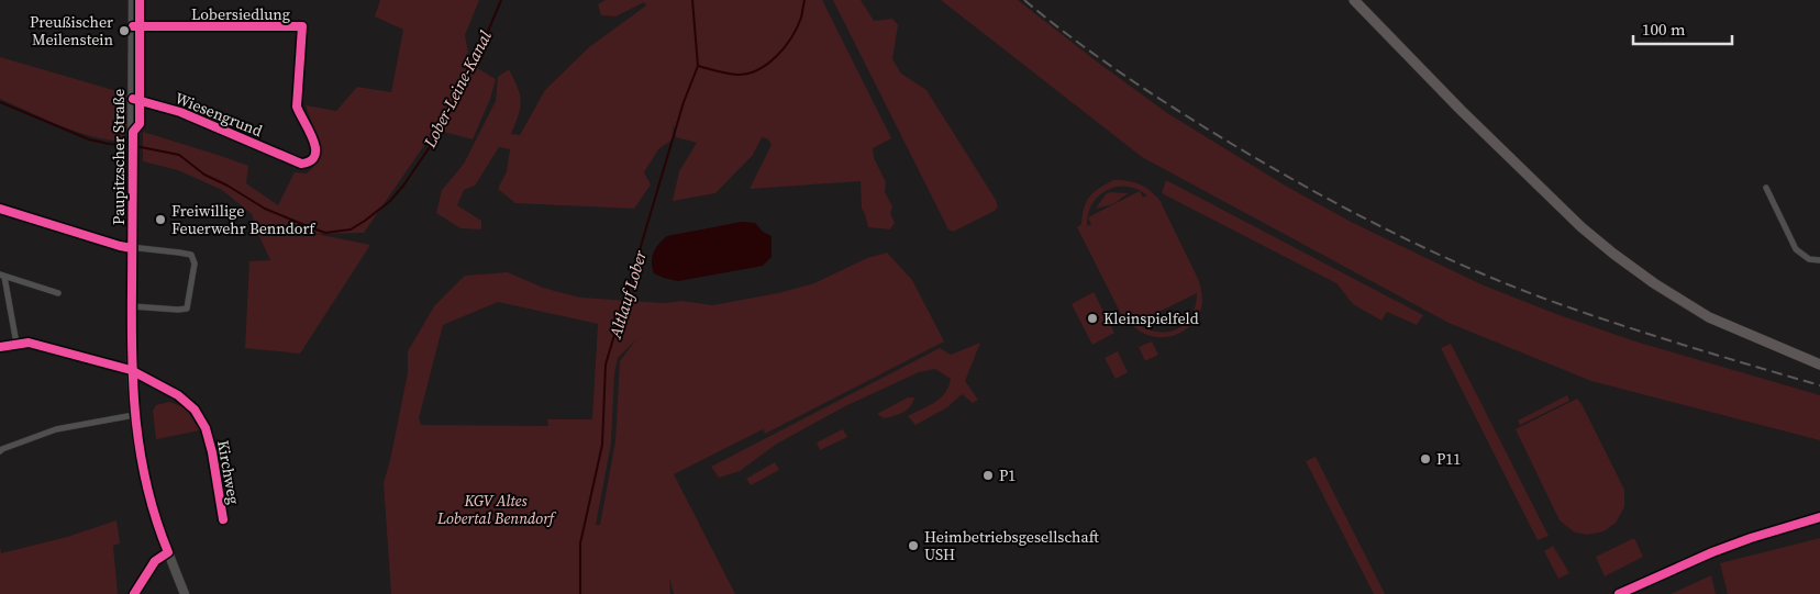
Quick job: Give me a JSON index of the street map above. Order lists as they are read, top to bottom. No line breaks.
{"streets":{"street":["Lobersiedlung","Wiesengrund","Paupitzscher Straße","Kirchweg"]},"crossings":[["Lobersiedlung","Wiesengrund"],["Lobersiedlung","Paupitzscher Straße"],["Wiesengrund","Paupitzscher Straße"],["Paupitzscher Straße","Kirchweg"]],"water":["Lober-Leine-Kanal","Altlauf Lober"],"parks":["KGV Altes Lobertal Benndorf"],"places":["Preußischer Meilenstein","Freiwillige Feuerwehr Benndorf","Kleinspielfeld","P11","P1","Heimbetriebsgesellschaft USH"],"scale_bar":"100 m"}
